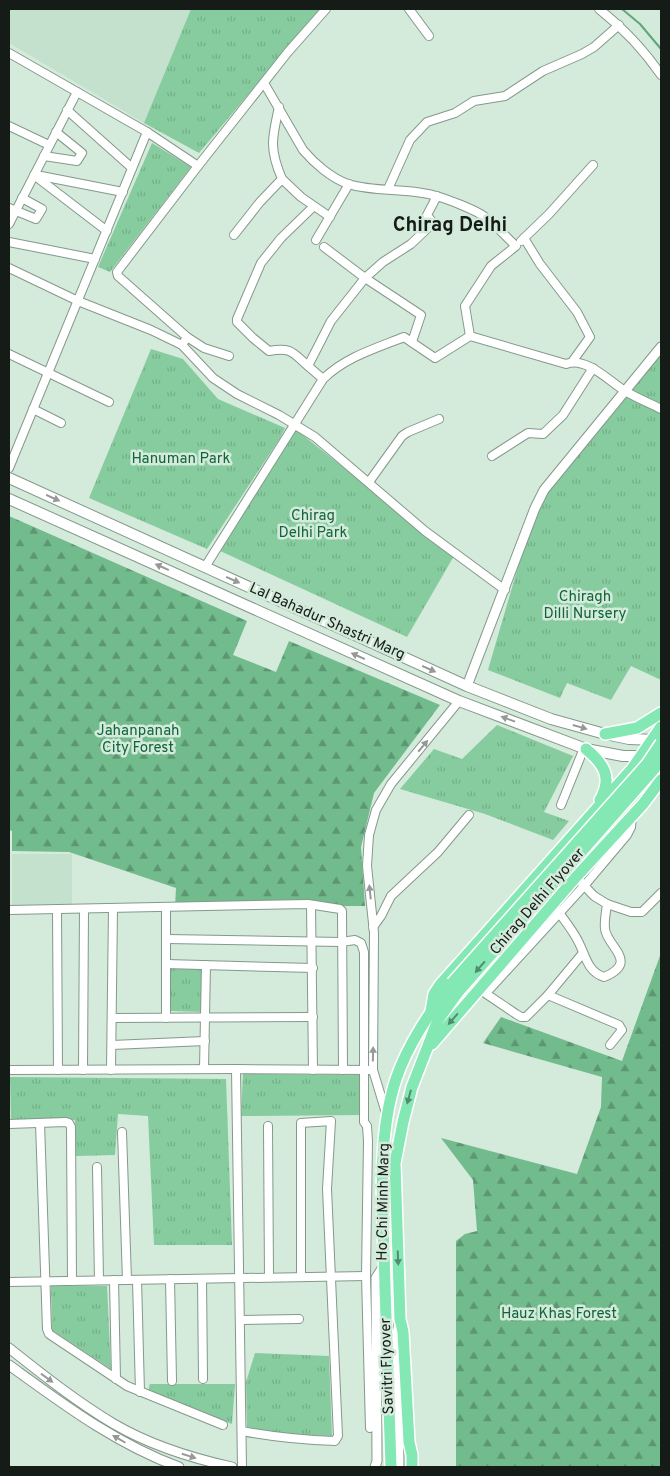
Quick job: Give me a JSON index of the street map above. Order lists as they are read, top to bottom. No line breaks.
{"streets":{"main road":["Lal Bahadur Shastri Marg","Chirag Delhi Flyover","Ho Chi Minh Marg","Savitri Flyover"]},"crossings":[["Lal Bahadur Shastri Marg","Chirag Delhi Flyover"],["Chirag Delhi Flyover","Ho Chi Minh Marg"],["Ho Chi Minh Marg","Savitri Flyover"]],"districts":["Chirag Delhi"],"parks":["Hanuman Park","Chirag Delhi Park","Chiragh Dilli Nursery","Jahanpanah City Forest","Hauz Khas Forest"]}
